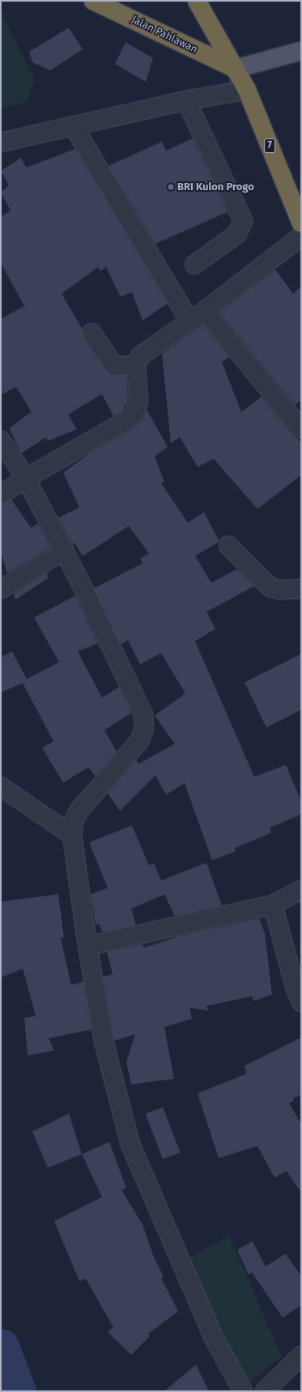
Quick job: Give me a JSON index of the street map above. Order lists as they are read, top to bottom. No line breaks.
{"streets":{"highway":["Jalan Pahlawan","7"]},"crossings":[["Jalan Pahlawan","7"]],"places":["BRI Kulon Progo"]}
